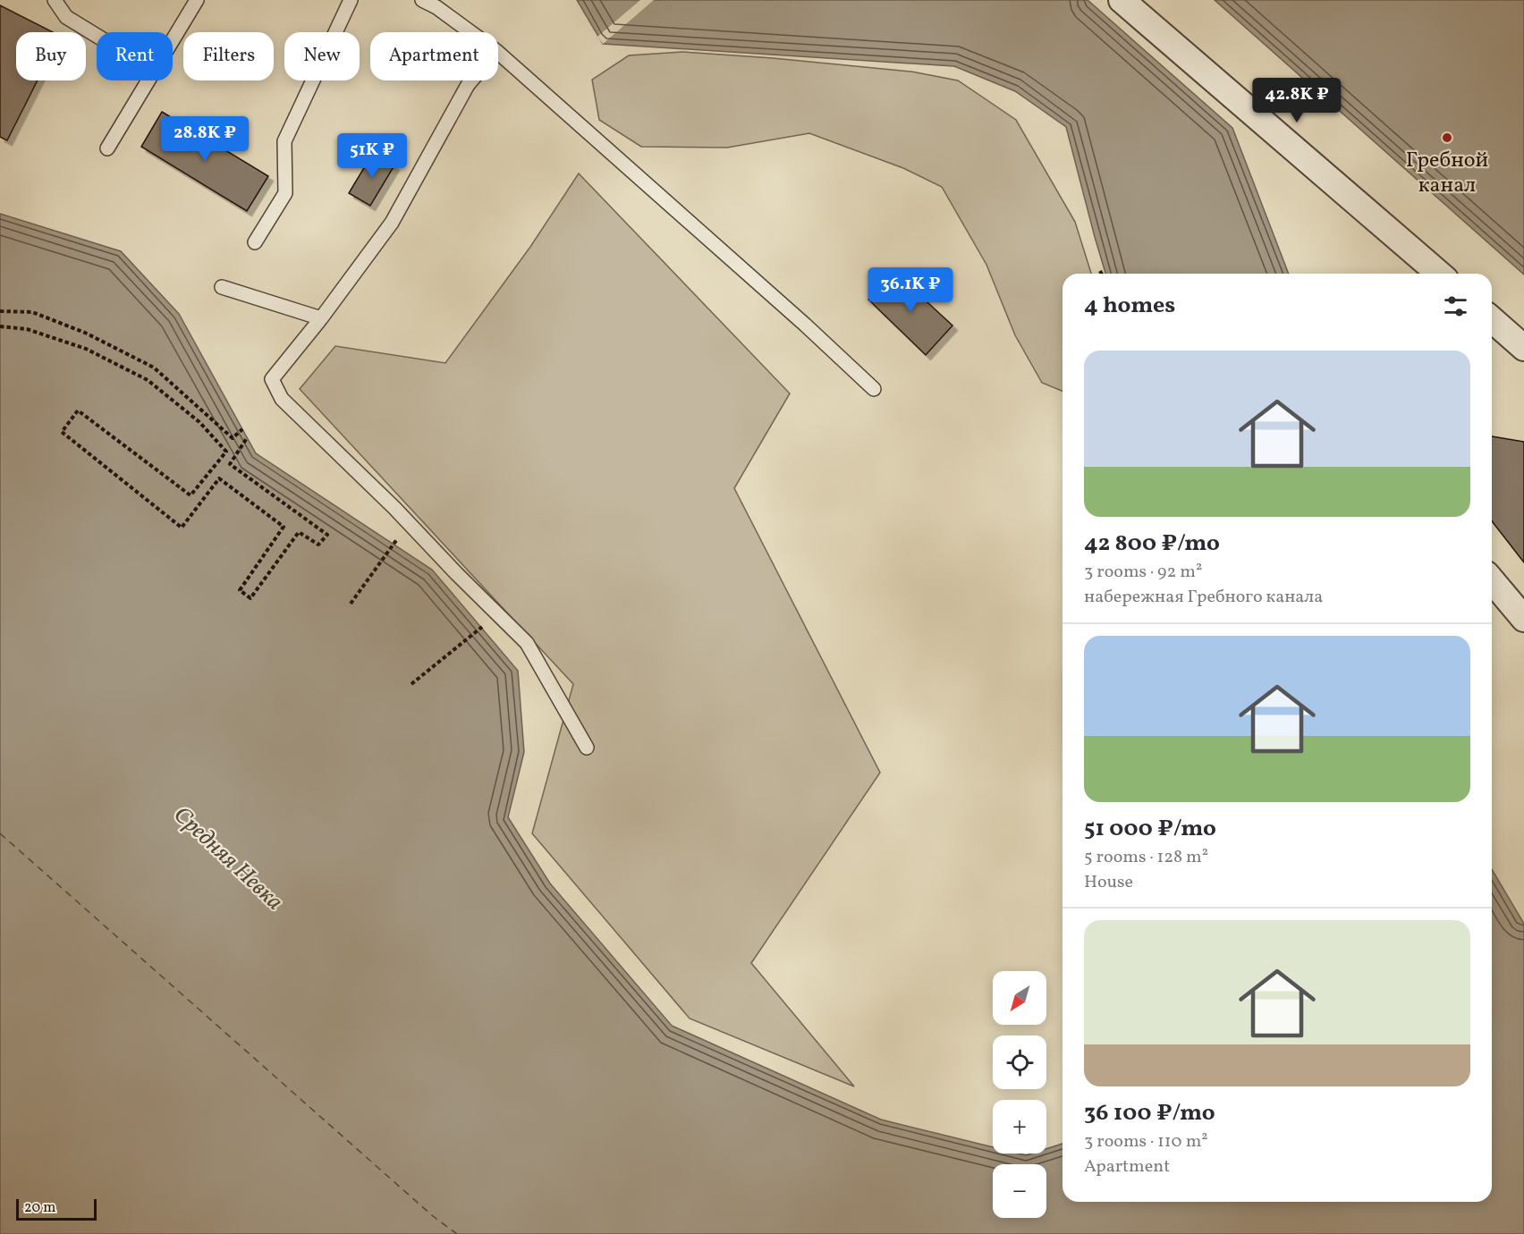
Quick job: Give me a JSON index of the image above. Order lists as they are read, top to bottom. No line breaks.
{"water":["Средняя Невка"],"places":["Гребной канал"],"scale_bar":"20 m","north":"bottom left","page":{"chip":["Buy","Rent","Filters","New","Apartment"],"price":["42.8K ₽","28.8K ₽","51K ₽","36.1K ₽"],"heading":"4 homes","list":[{"name":"42 800 ₽/mo","note":"3 rooms · 92 m² · набережная Гребного канала"},{"name":"51 000 ₽/mo","note":"5 rooms · 128 m² · House"},{"name":"36 100 ₽/mo","note":"3 rooms · 110 m² · Apartment"}],"map_buttons":["+","−"],"scale":"20 m"}}
